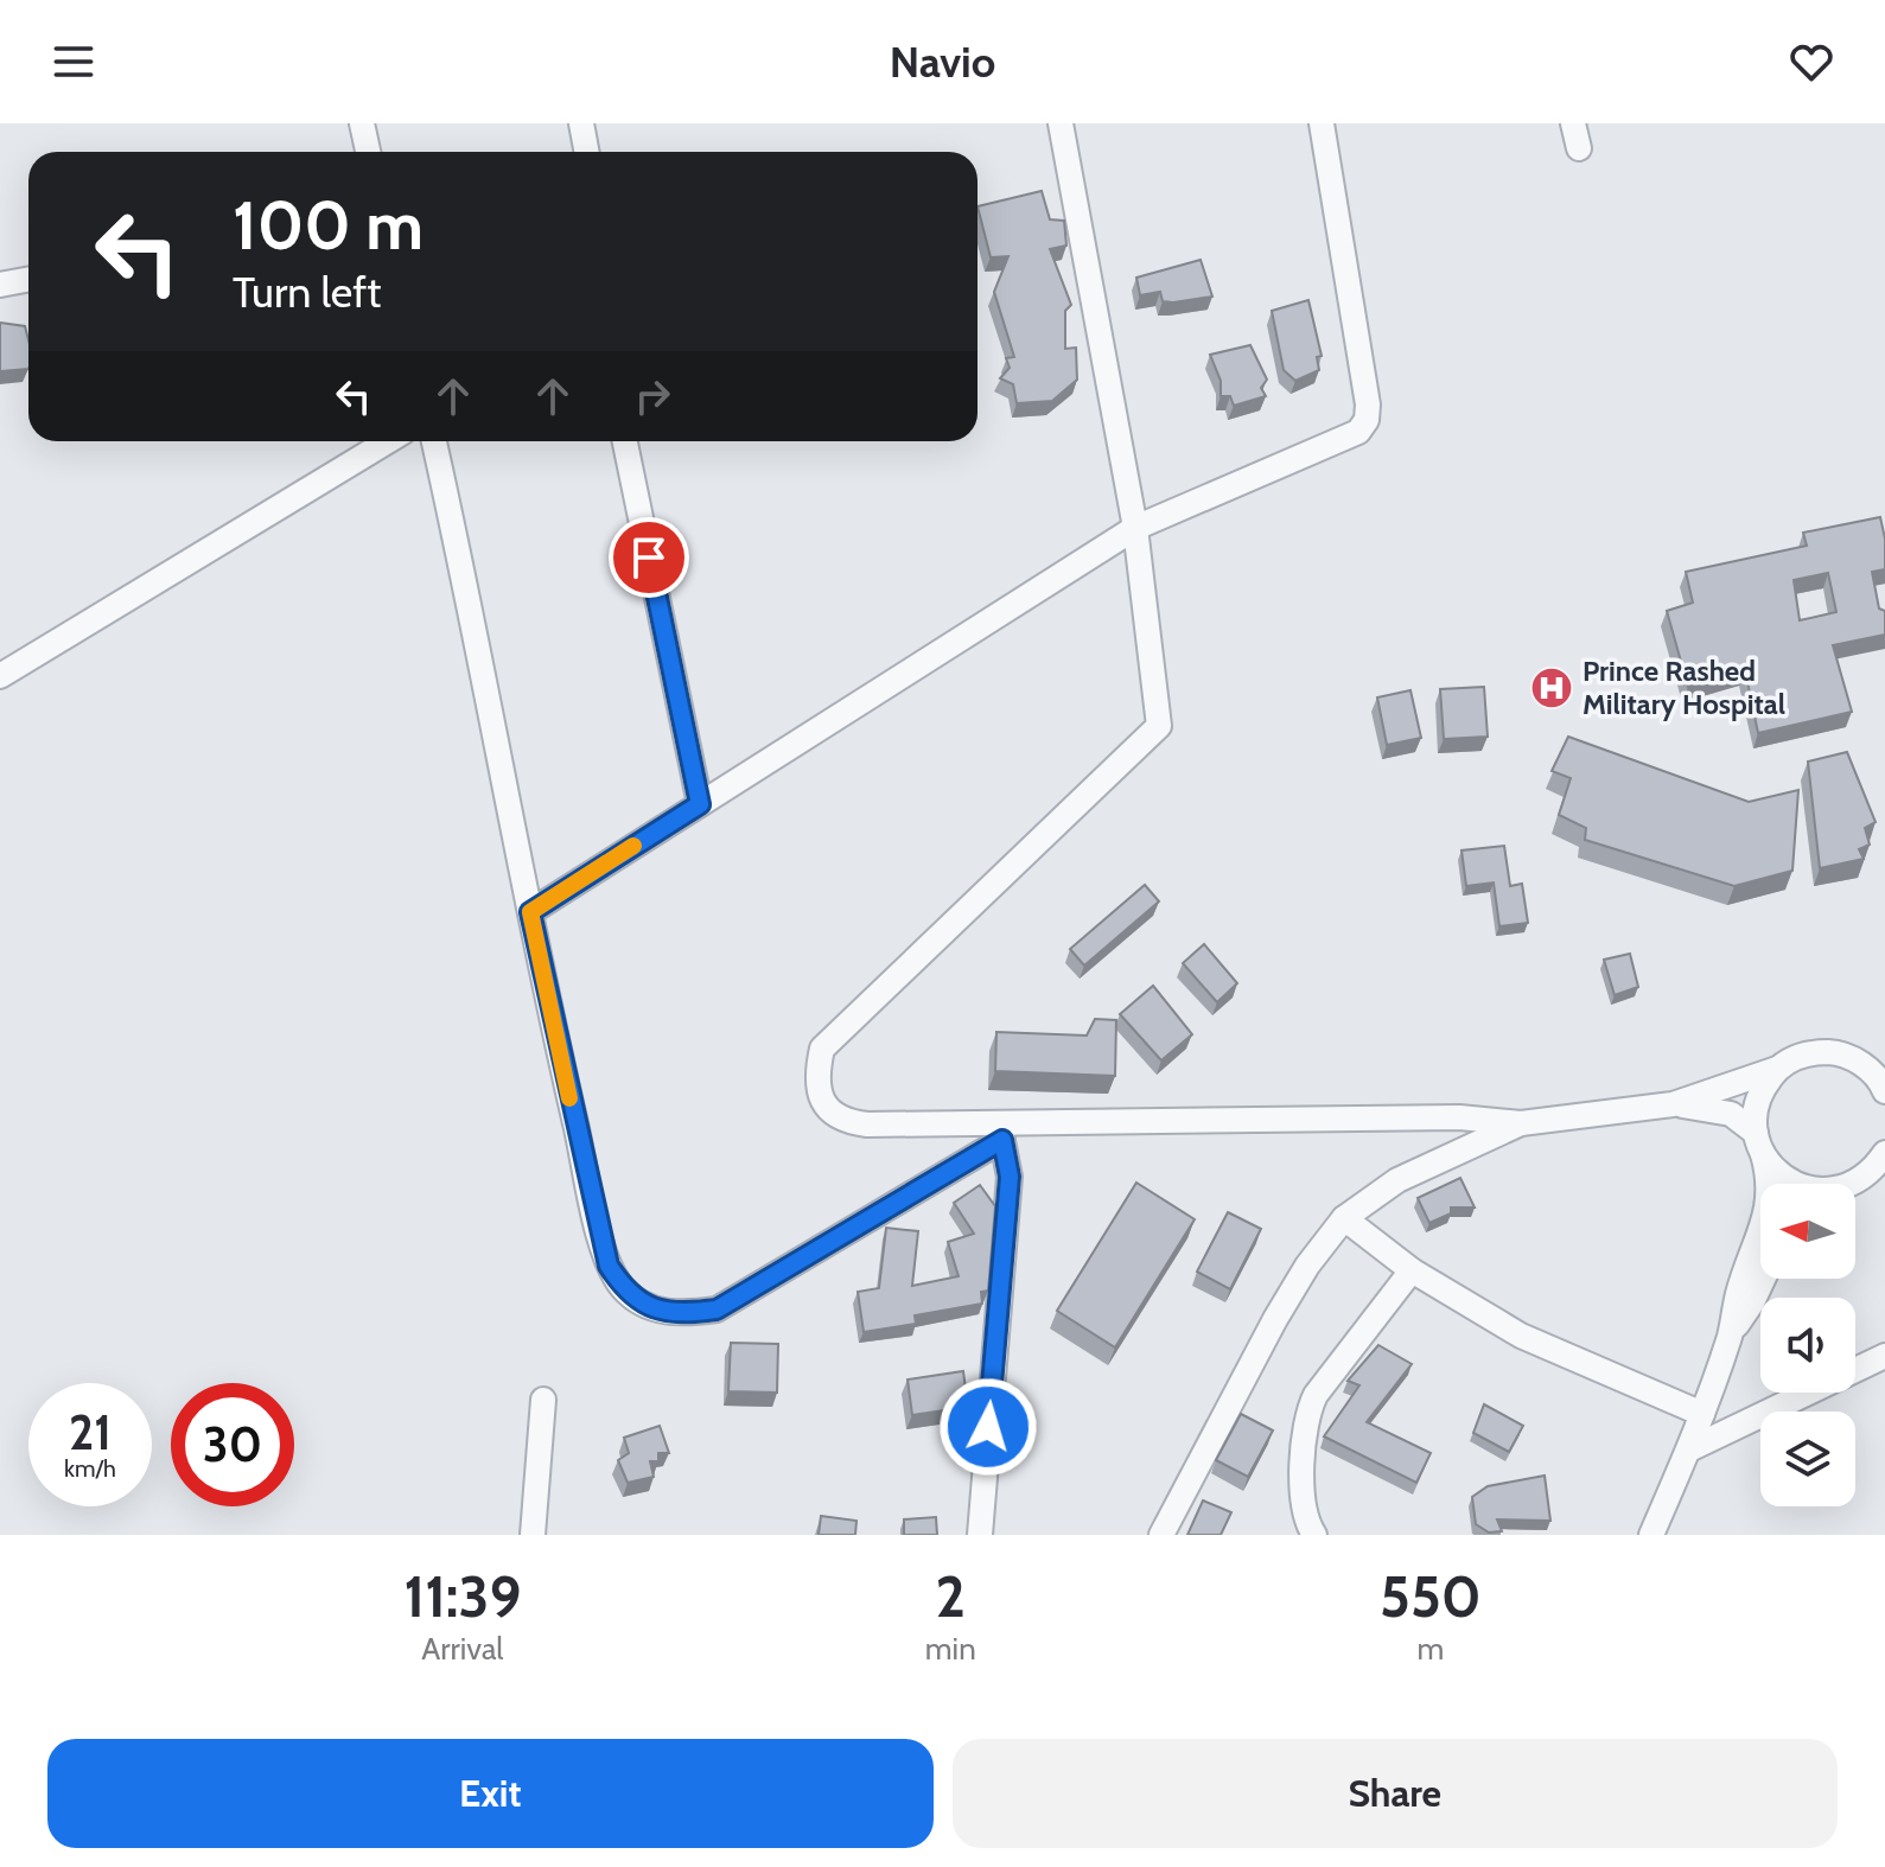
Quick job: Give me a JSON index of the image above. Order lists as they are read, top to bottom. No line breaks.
{"places":{"hospital":["Prince Rashed Military Hospital"]},"north":"left","page":{"header":"Navio","turn":["100 m","Turn left"],"speed":"21 km/h","limit":"30","eta":["11:39","Arrival","2","min","550","m"],"buttons":["Exit","Share"]}}
